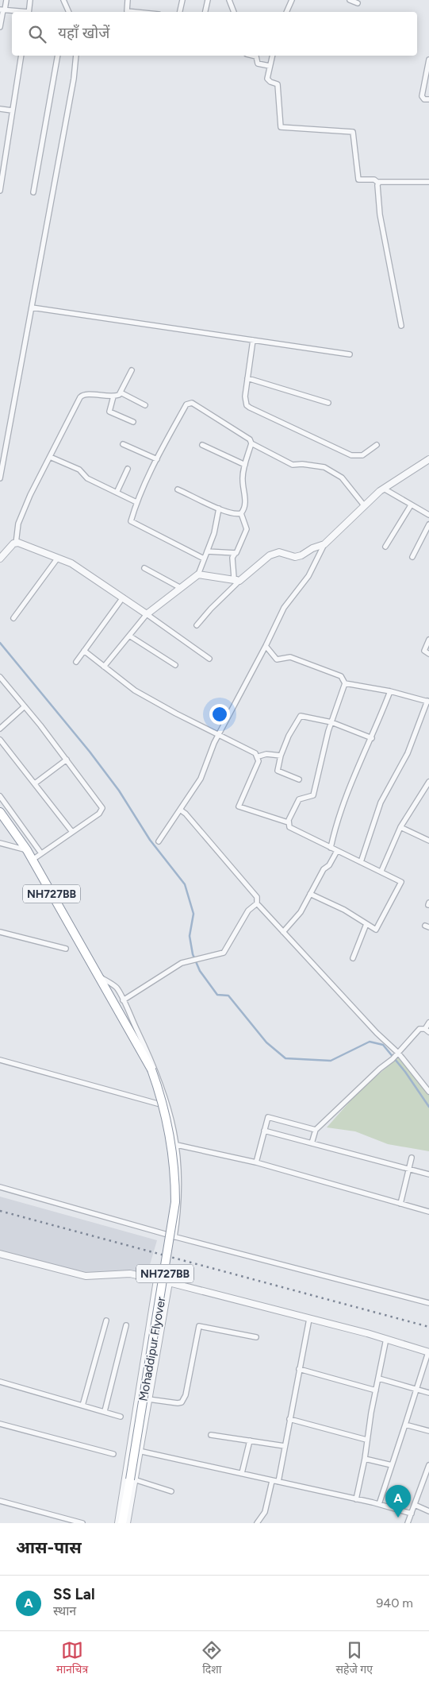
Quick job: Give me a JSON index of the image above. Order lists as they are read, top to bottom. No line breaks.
{"streets":{"highway":["NH727BB","Mohaddipur Flyover"]},"crossings":[["NH727BB","Mohaddipur Flyover"]],"page":{"search":"यहाँ खोजें","pins":"A","heading":"आस-पास","list":[{"mark":"A","name":"SS Lal","note":"स्थान","value":"940 m"}],"nav":["मानचित्र","दिशा","सहेजे गए"]}}
